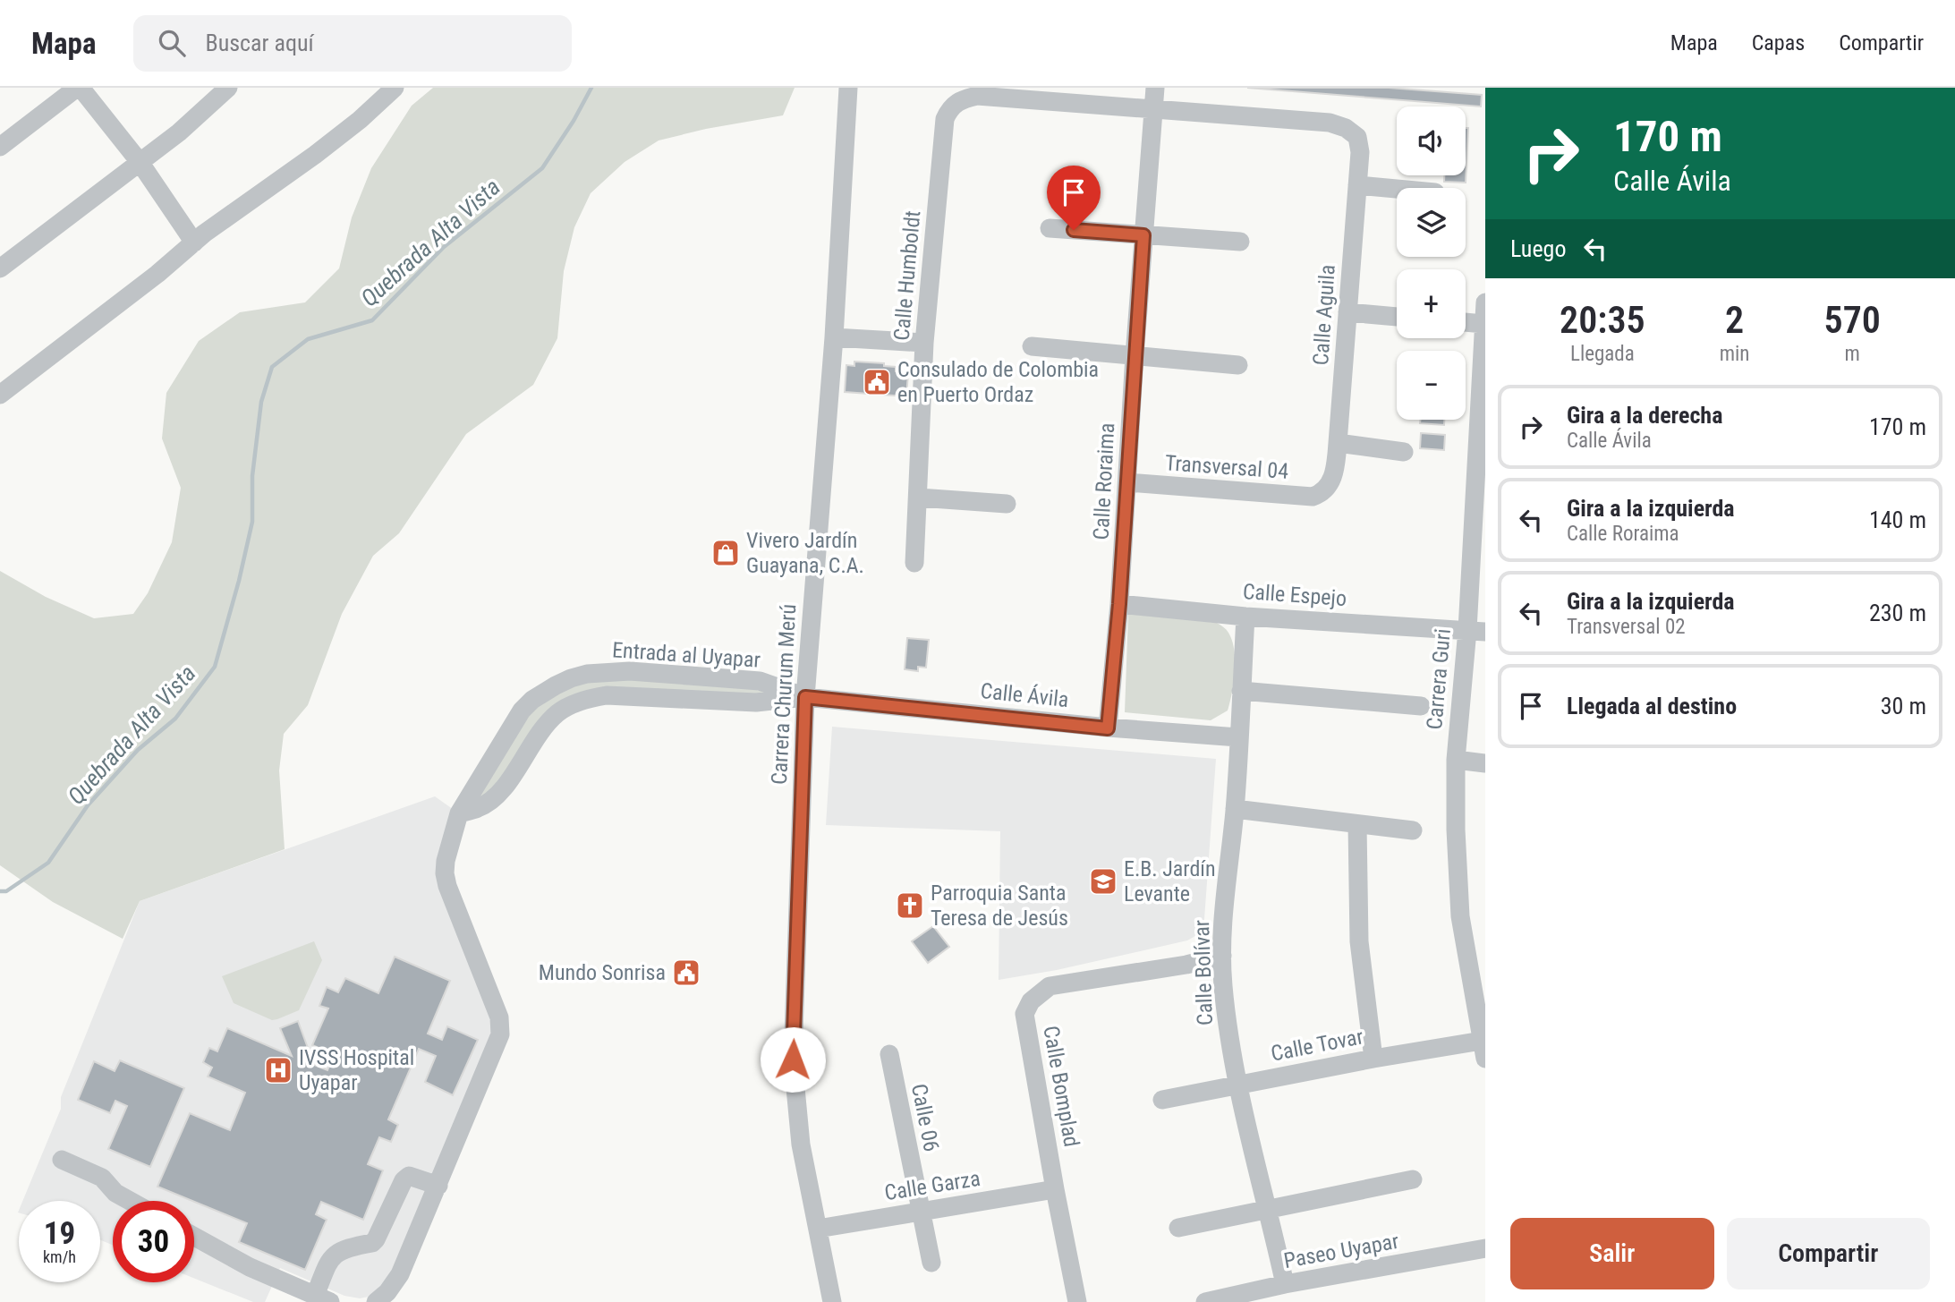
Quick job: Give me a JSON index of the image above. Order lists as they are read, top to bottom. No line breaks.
{"streets":{"street":["Calle Humboldt","Calle Aguila","Transversal 04","Calle Roraima","Calle Espejo","Entrada al Uyapar","Carrera Guri","Carrera Churum Merú","Calle Ávila","Calle Bolívar","Calle Tovar","Calle Bomplad","Calle 06","Calle Garza","Paseo Uyapar"]},"crossings":[["Calle Humboldt","Calle Aguila"],["Calle Humboldt","Calle Roraima"],["Calle Aguila","Transversal 04"],["Calle Aguila","Calle Roraima"],["Transversal 04","Calle Roraima"],["Calle Roraima","Calle Espejo"],["Calle Roraima","Calle Ávila"],["Calle Espejo","Carrera Guri"],["Calle Espejo","Calle Bolívar"],["Entrada al Uyapar","Carrera Churum Merú"],["Entrada al Uyapar","Calle Ávila"],["Carrera Guri","Calle Tovar"],["Carrera Churum Merú","Calle Ávila"],["Carrera Churum Merú","Calle Garza"],["Calle Ávila","Calle Bolívar"],["Calle Bolívar","Calle Tovar"],["Calle Bolívar","Calle Bomplad"],["Calle Bolívar","Paseo Uyapar"],["Calle Bomplad","Calle Garza"],["Calle 06","Calle Garza"]],"water":["Quebrada Alta Vista"],"places":{"public building":["Consulado de Colombia en Puerto Ordaz","Mundo Sonrisa"],"shop":["Vivero Jardín Guayana, C.A."],"school or university":["E.B. Jardín Levante"],"church":["Parroquia Santa Teresa de Jesús"],"hospital":["IVSS Hospital Uyapar"]},"page":{"header":"Mapa","search":"Buscar aquí","nav":["Mapa","Capas","Compartir"],"turn":["170 m","Calle Ávila"],"map_buttons":["+","−"],"then":"Luego","eta":["20:35","Llegada","2","min","570","m"],"list":[{"name":"Gira a la derecha","note":"Calle Ávila","value":"170 m"},{"name":"Gira a la izquierda","note":"Calle Roraima","value":"140 m"},{"name":"Gira a la izquierda","note":"Transversal 02","value":"230 m"},{"name":"Llegada al destino","value":"30 m"}],"speed":"19 km/h","limit":"30","buttons":["Salir","Compartir"]}}
